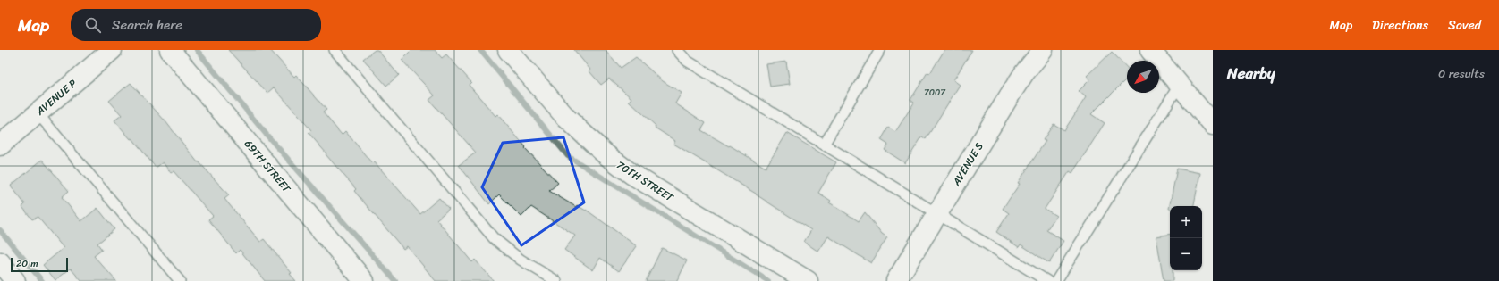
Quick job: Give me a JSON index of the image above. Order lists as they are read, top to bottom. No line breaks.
{"streets":{"street":["AVENUE P","AVENUE S","69TH STREET","70TH STREET"]},"house_numbers":["7007"],"scale_bar":"20 m","north":"bottom left","page":{"header":"Map","search":"Search here","nav":["Map","Directions","Saved"],"heading":["Nearby","0 results"],"map_buttons":["+","−"],"scale":"20 m"}}
